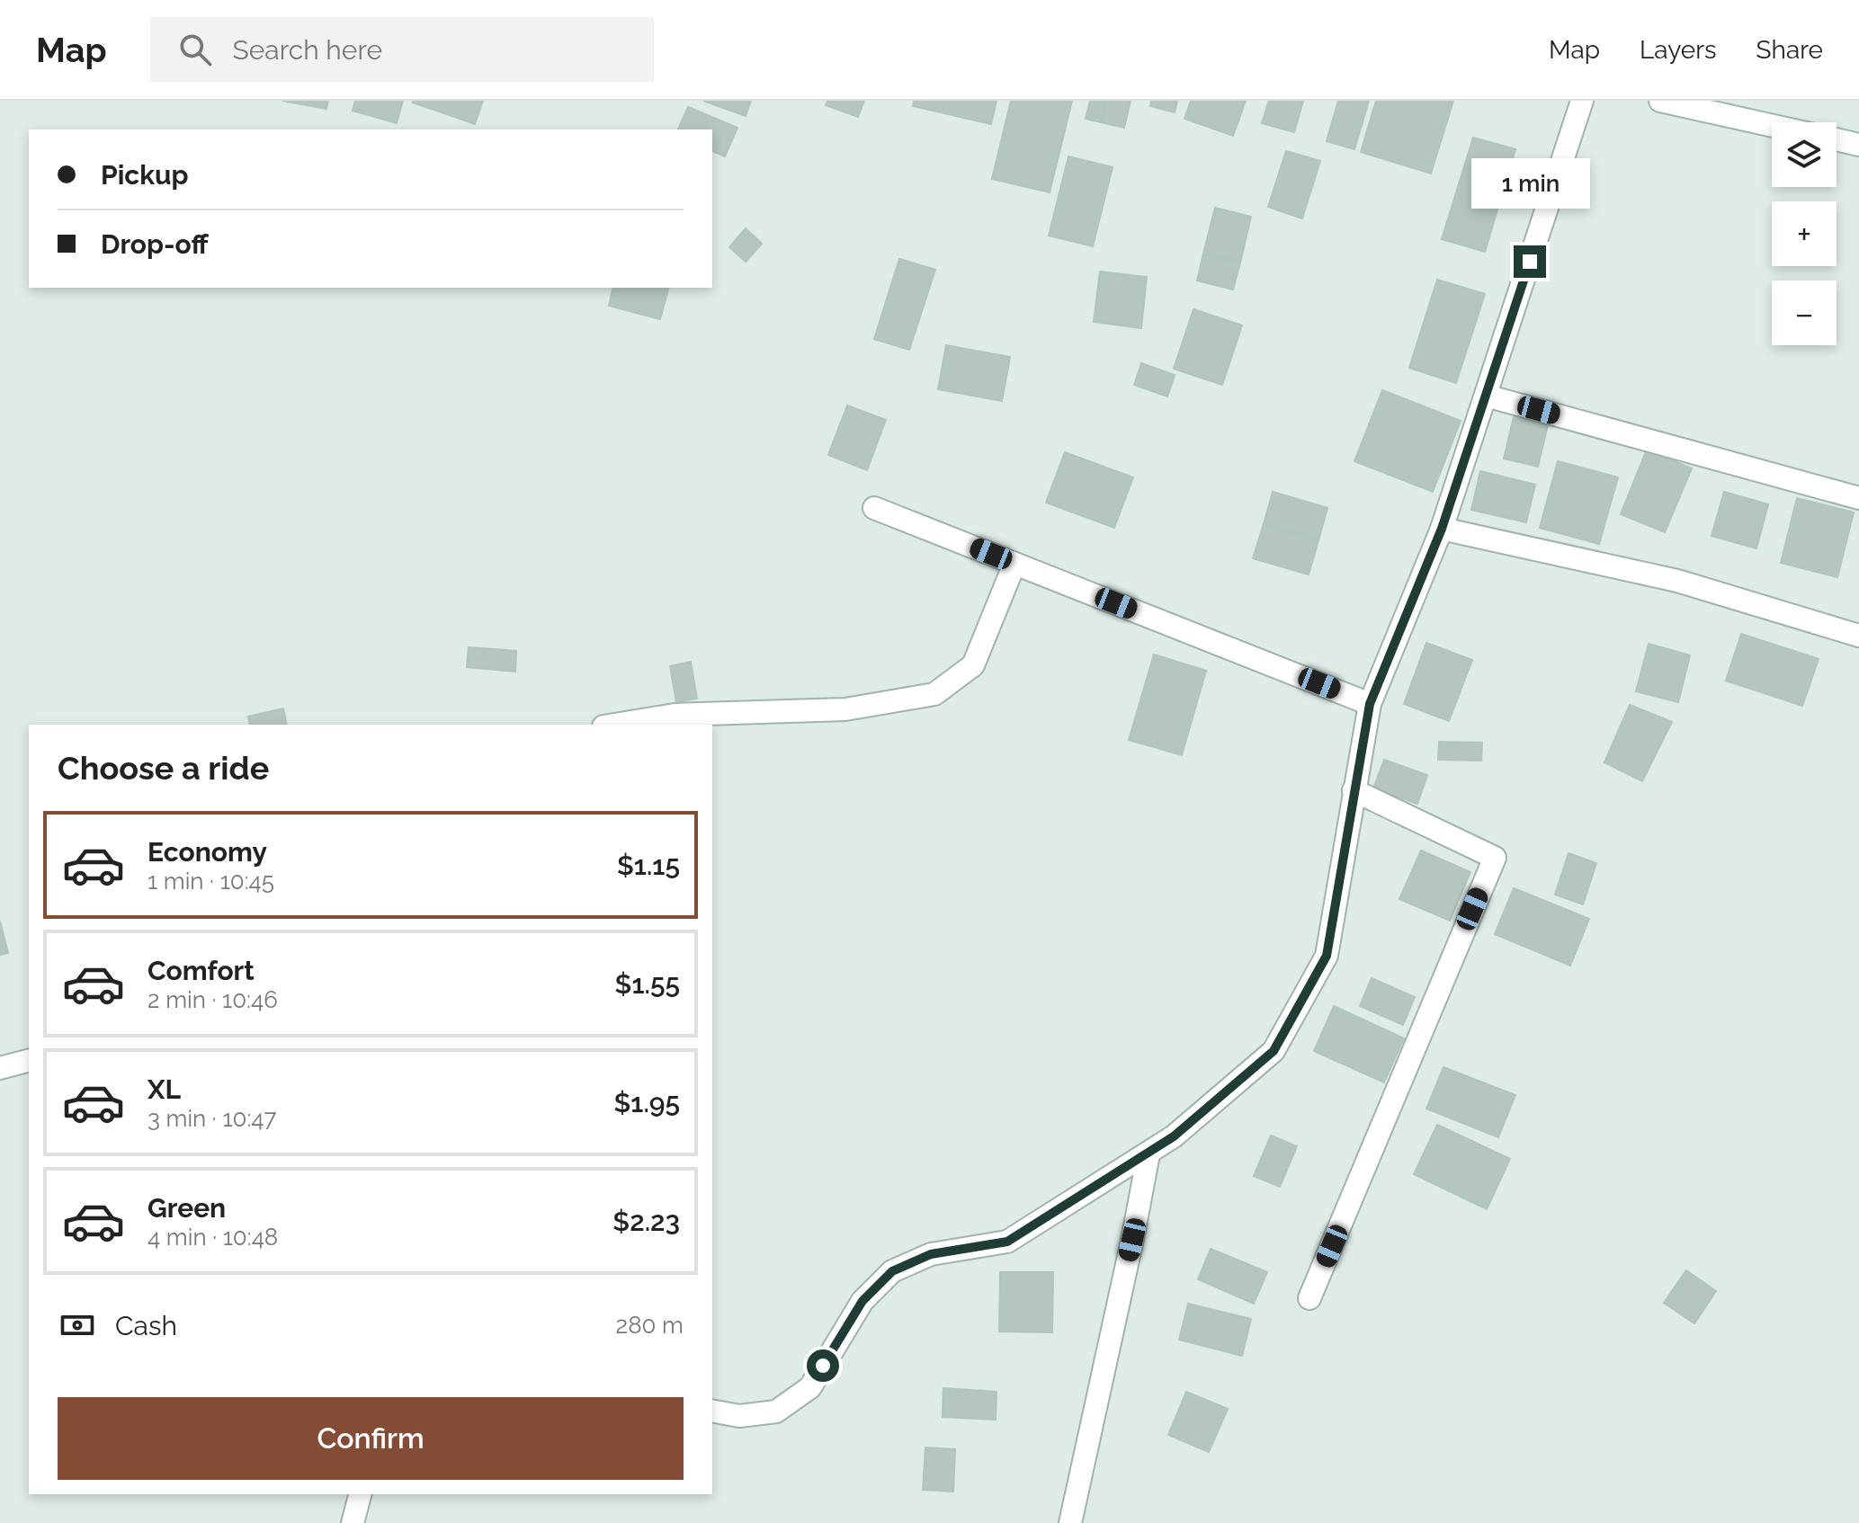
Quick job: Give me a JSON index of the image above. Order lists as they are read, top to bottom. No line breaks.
{"page":{"header":"Map","search":"Search here","nav":["Map","Layers","Share"],"map_buttons":["+","−"],"banner":["Pickup","Drop-off"],"bubble":"1 min","heading":"Choose a ride","list":[{"name":"Economy","note":"1 min · 10:45","value":"$1.15"},{"name":"Comfort","note":"2 min · 10:46","value":"$1.55"},{"name":"XL","note":"3 min · 10:47","value":"$1.95"},{"name":"Green","note":"4 min · 10:48","value":"$2.23"}],"pay":["Cash","280 m"],"buttons":"Confirm"}}
